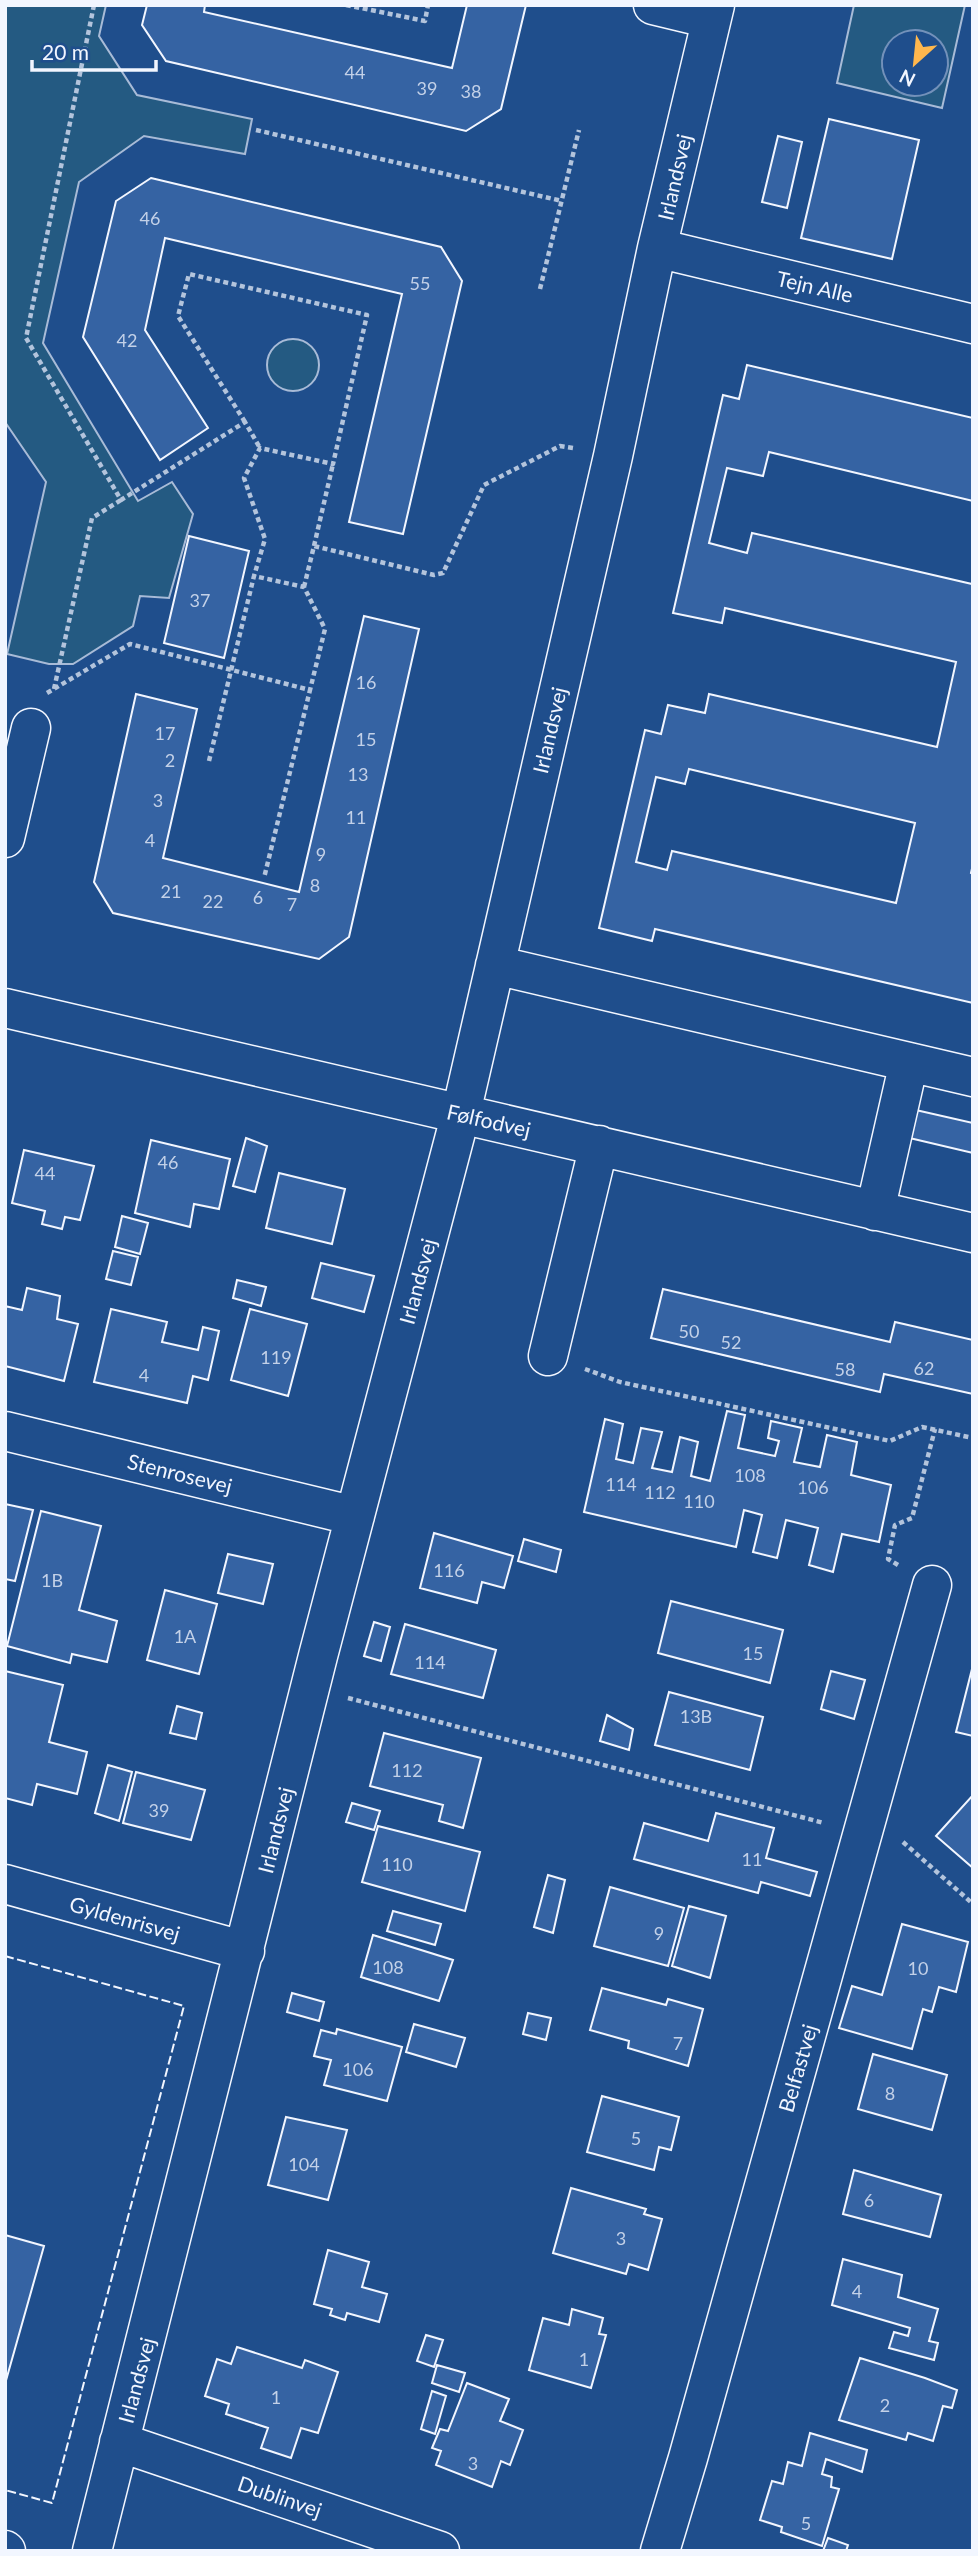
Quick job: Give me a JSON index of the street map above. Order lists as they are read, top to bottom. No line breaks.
{"streets":{"street":["Irlandsvej","Tejn Alle","Følfodvej","Stenrosevej","Gyldenrisvej","Belfastvej","Dublinvej"]},"crossings":[["Irlandsvej","Tejn Alle"],["Irlandsvej","Følfodvej"],["Irlandsvej","Stenrosevej"],["Irlandsvej","Gyldenrisvej"],["Irlandsvej","Dublinvej"]],"house_numbers":["44","39","38","46","55","42","37","16","17","15","2","13","3","11","4","9","8","21","6","22","7","46","44","50","52","119","62","58","4","108","114","106","112","110","116","1B","1A","15","114","13B","112","39","11","110","9","108","10","7","106","8","5","104","6","3","4","1","1","2","3","5"],"scale_bar":"20 m","north":"bottom left"}
